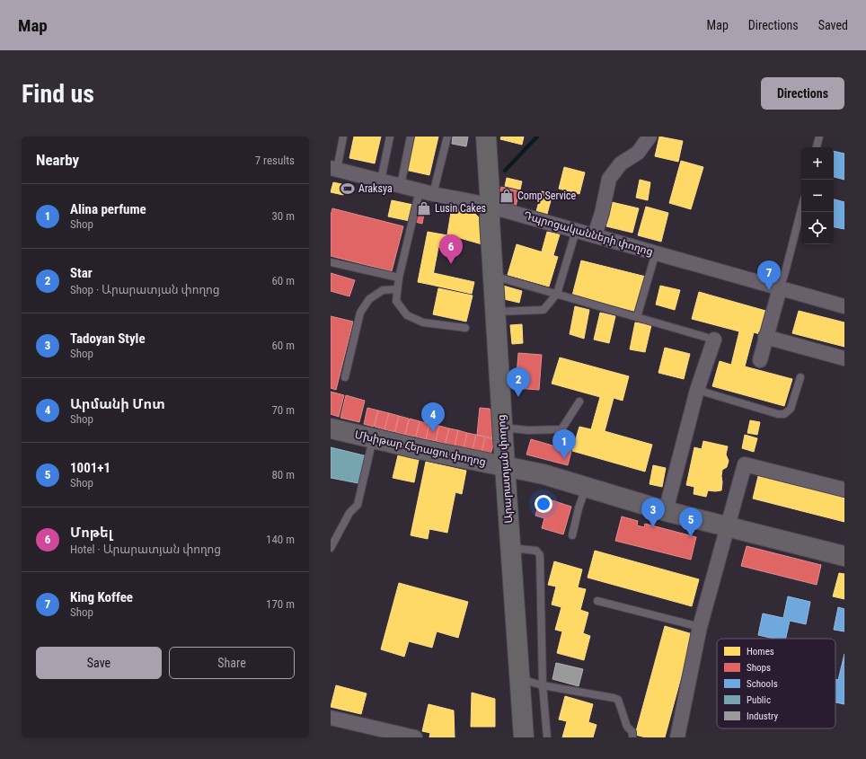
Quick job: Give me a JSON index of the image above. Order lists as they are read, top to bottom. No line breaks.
{"streets":{"main road":["Արարատյան փողոց"],"street":["Դպրոցականների փողոց","Մխիթար Հերացու փողոց"]},"crossings":[["Դպրոցականների փողոց","Արարատյան փողոց"],["Մխիթար Հերացու փողոց","Արարատյան փողոց"]],"places":{"sports":["Araksya"],"shop":["Comp Service","Lusin Cakes"]},"legend":["Homes","Shops","Schools","Public","Industry"],"page":{"header":"Map","nav":["Map","Directions","Saved"],"buttons":["Directions",["Save","Share"]],"title":"Find us","heading":["Nearby","7 results"],"map_buttons":["+","−"],"list":[{"mark":"1","name":"Alina perfume","note":"Shop","value":"30 m"},{"mark":"2","name":"Star","note":"Shop · Արարատյան փողոց","value":"60 m"},{"mark":"3","name":"Tadoyan Style","note":"Shop","value":"60 m"},{"mark":"4","name":"Արմանի Մոտ","note":"Shop","value":"70 m"},{"mark":"5","name":"1001+1","note":"Shop","value":"80 m"},{"mark":"6","name":"Մոթել","note":"Hotel · Արարատյան փողոց","value":"140 m"},{"mark":"7","name":"King Koffee","note":"Shop","value":"170 m"}],"pins":["6","7","2","4","1","3","5"]}}
